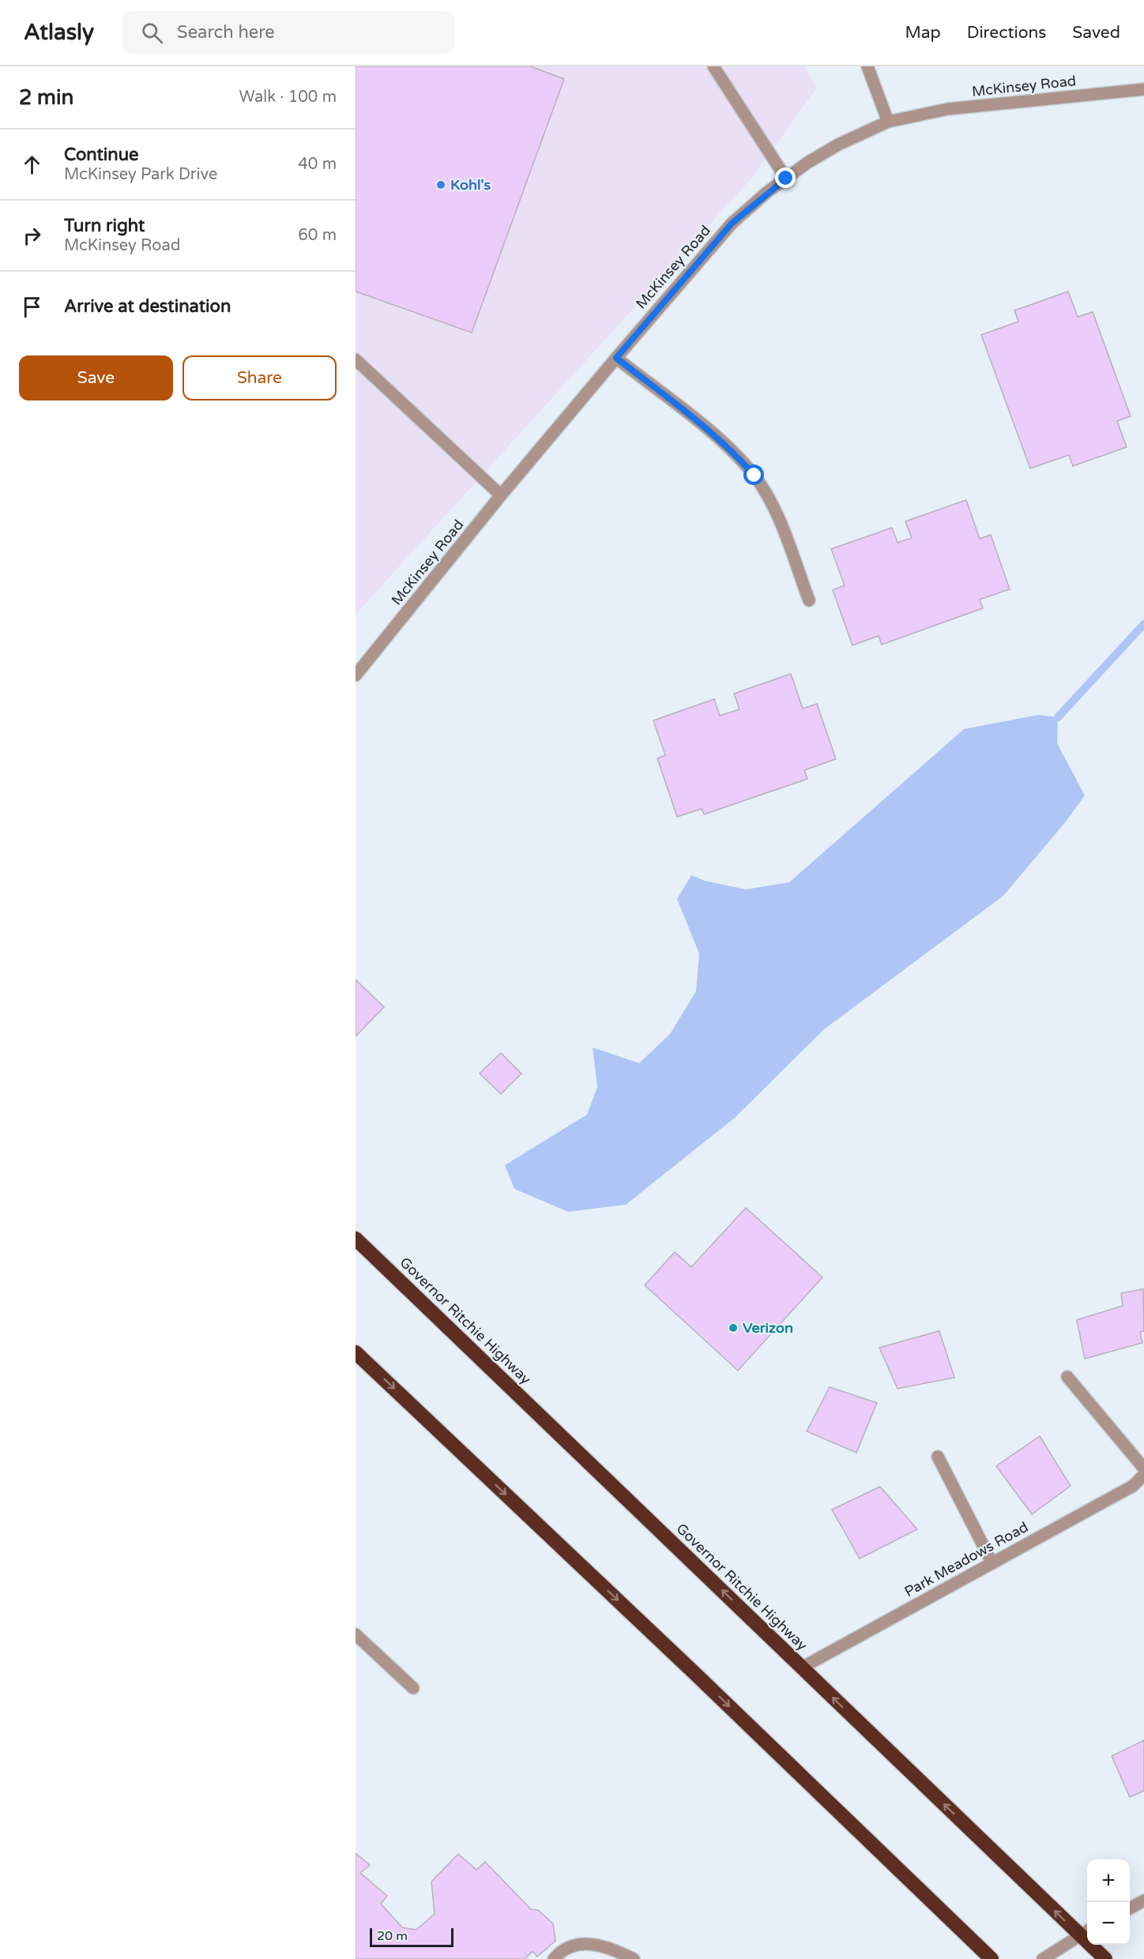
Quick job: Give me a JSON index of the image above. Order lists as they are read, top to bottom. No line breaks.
{"streets":{"highway":["Governor Ritchie Highway"],"street":["McKinsey Road","Park Meadows Road"]},"crossings":[["Governor Ritchie Highway","Park Meadows Road"]],"places":["Kohl's","Verizon"],"scale_bar":"20 m","page":{"header":"Atlasly","search":"Search here","nav":["Map","Directions","Saved"],"heading":["2 min","Walk · 100 m"],"list":[["Continue","McKinsey Park Drive","40 m"],["Turn right","McKinsey Road","60 m"],"Arrive at destination"],"buttons":["Save","Share"],"map_buttons":["+","−"],"scale":"20 m"}}
